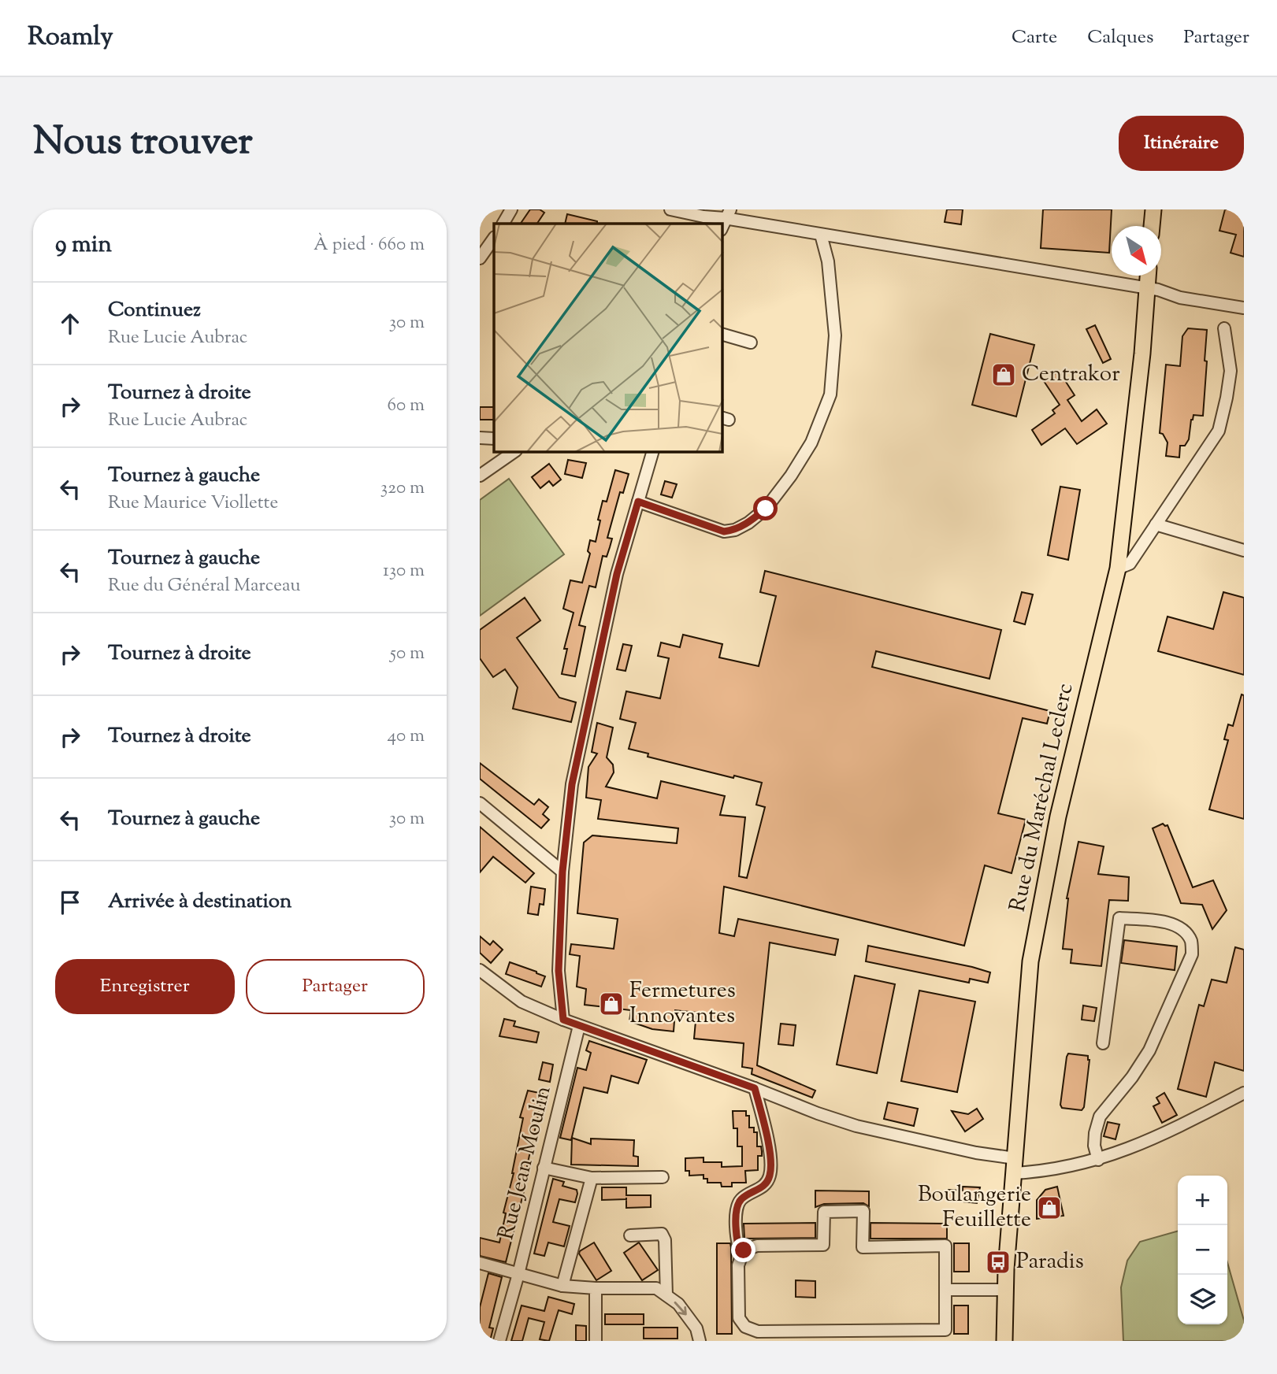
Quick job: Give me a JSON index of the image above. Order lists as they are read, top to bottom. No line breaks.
{"streets":{"main road":["Rue du Maréchal Leclerc"],"street":["Rue Jean Moulin"]},"places":{"shop":["Centrakor","Fermetures Innovantes","Boulangerie Feuillette"],"bus stop":["Paradis"]},"north":"bottom right","page":{"header":"Roamly","nav":["Carte","Calques","Partager"],"title":"Nous trouver","buttons":["Itinéraire",["Enregistrer","Partager"]],"heading":["9 min","À pied · 660 m"],"list":[["Continuez","Rue Lucie Aubrac","30 m"],["Tournez à droite","Rue Lucie Aubrac","60 m"],["Tournez à gauche","Rue Maurice Viollette","320 m"],["Tournez à gauche","Rue du Général Marceau","130 m"],["Tournez à droite","50 m"],["Tournez à droite","40 m"],["Tournez à gauche","30 m"],"Arrivée à destination"],"map_buttons":["+","−"]}}
